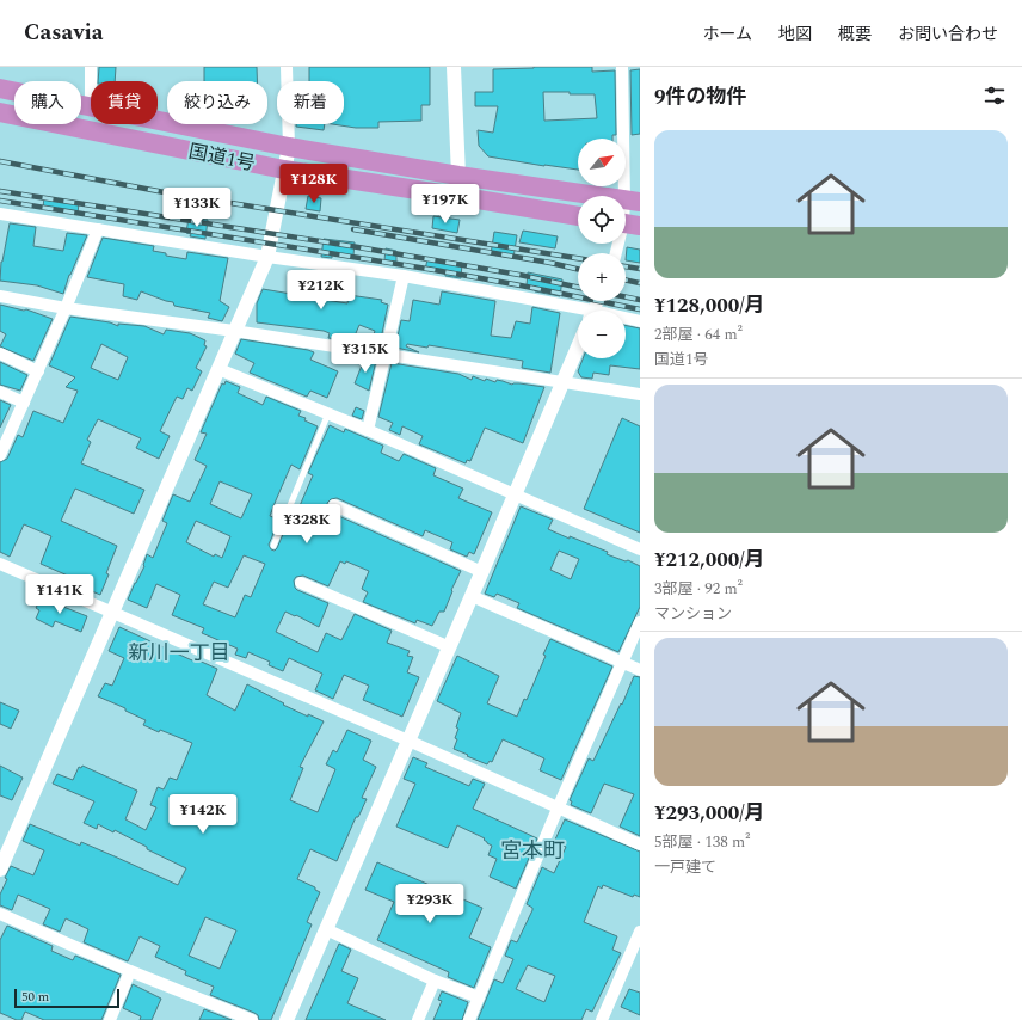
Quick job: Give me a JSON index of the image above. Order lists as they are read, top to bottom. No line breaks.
{"streets":{"highway":["国道1号"]},"districts":["新川一丁目","宮本町"],"scale_bar":"50 m","north":"top right","page":{"header":"Casavia","nav":["ホーム","地図","概要","お問い合わせ"],"heading":"9件の物件","chip":["購入","賃貸","絞り込み","新着"],"list":[{"name":"¥128,000/月","note":"2部屋 · 64 m² · 国道1号"},{"name":"¥212,000/月","note":"3部屋 · 92 m² · マンション"},{"name":"¥293,000/月","note":"5部屋 · 138 m² · 一戸建て"}],"map_buttons":["+","−"],"price":["¥128K","¥197K","¥133K","¥212K","¥315K","¥328K","¥141K","¥142K","¥293K"],"scale":"50 m"}}
